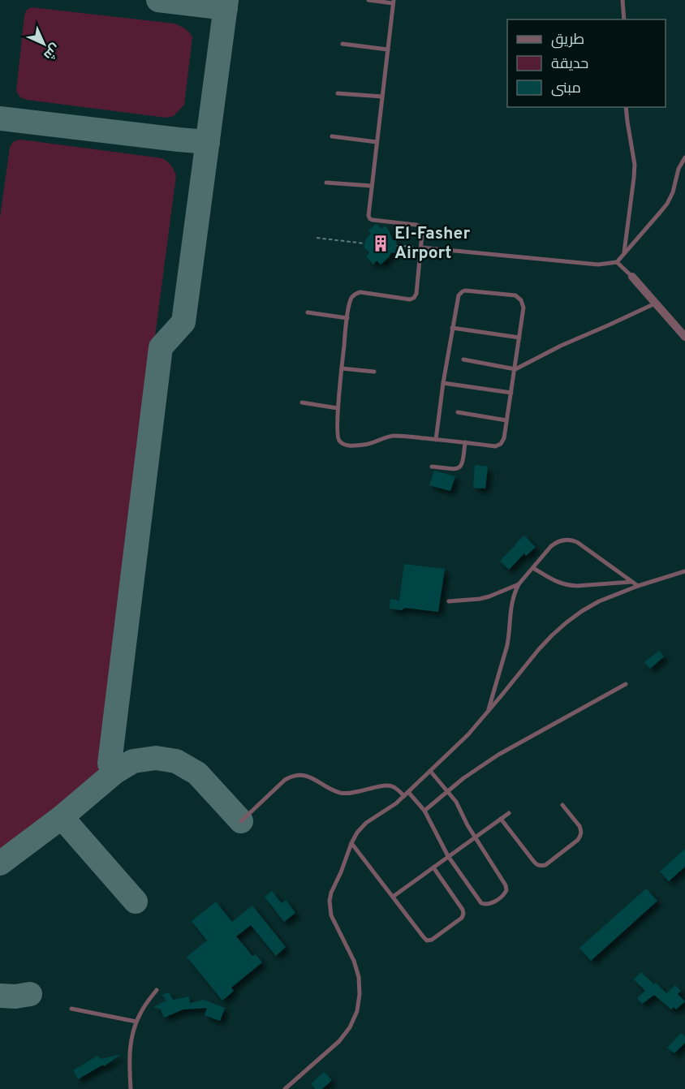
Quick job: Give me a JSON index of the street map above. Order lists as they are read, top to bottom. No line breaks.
{"places":{"building":["El-Fasher Airport"]},"legend":["طريق","حديقة","مبنى"],"north":"bottom right"}
